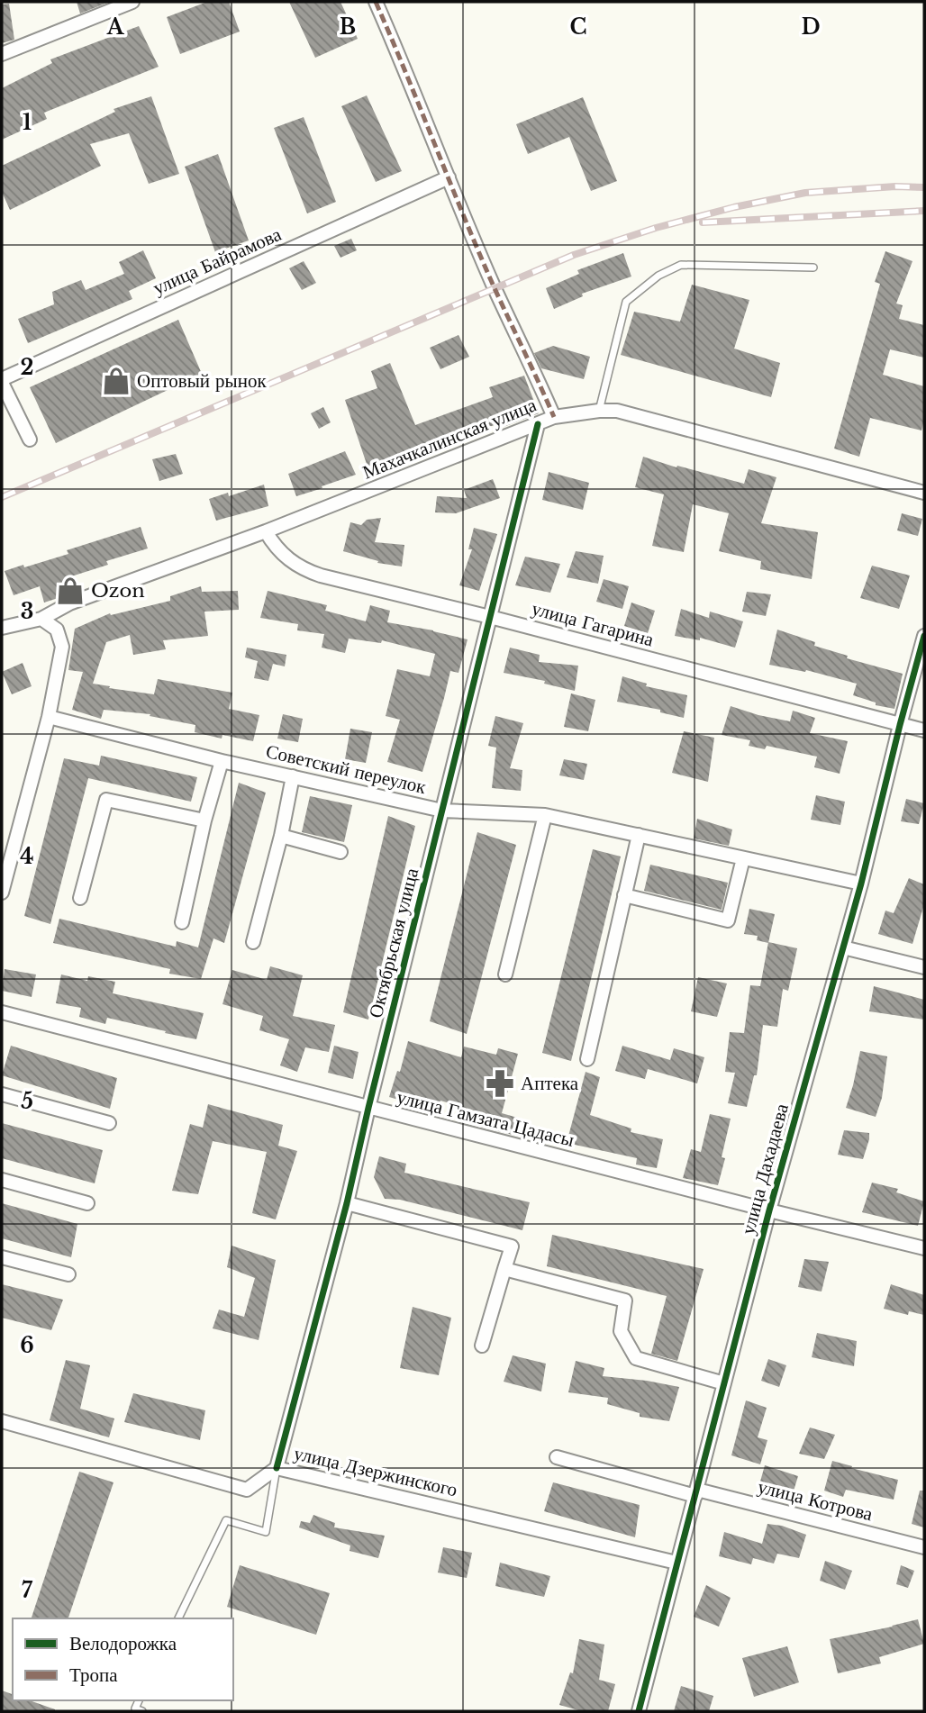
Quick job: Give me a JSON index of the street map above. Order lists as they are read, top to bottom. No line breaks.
{"streets":{"street":["улица Байрамова","Махачкалинская улица","улица Гагарина","Советский переулок","Октябрьская улица","улица Гамзата Цадасы","улица Дахадаева","улица Дзержинского","улица Котрова"]},"crossings":[["Махачкалинская улица","улица Гагарина"],["Махачкалинская улица","Октябрьская улица"],["улица Гагарина","Октябрьская улица"],["улица Гагарина","улица Дахадаева"],["Советский переулок","Октябрьская улица"],["Советский переулок","улица Дахадаева"],["Октябрьская улица","улица Гамзата Цадасы"],["Октябрьская улица","улица Дзержинского"],["улица Гамзата Цадасы","улица Дахадаева"],["улица Дахадаева","улица Дзержинского"],["улица Дахадаева","улица Котрова"]],"places":{"shop":["Оптовый рынок","Ozon"],"pharmacy":["Аптека"]},"legend":["Велодорожка","Тропа"],"grid":{"columns":["A","B","C","D"],"rows":["1","2","3","4","5","6","7"]}}
